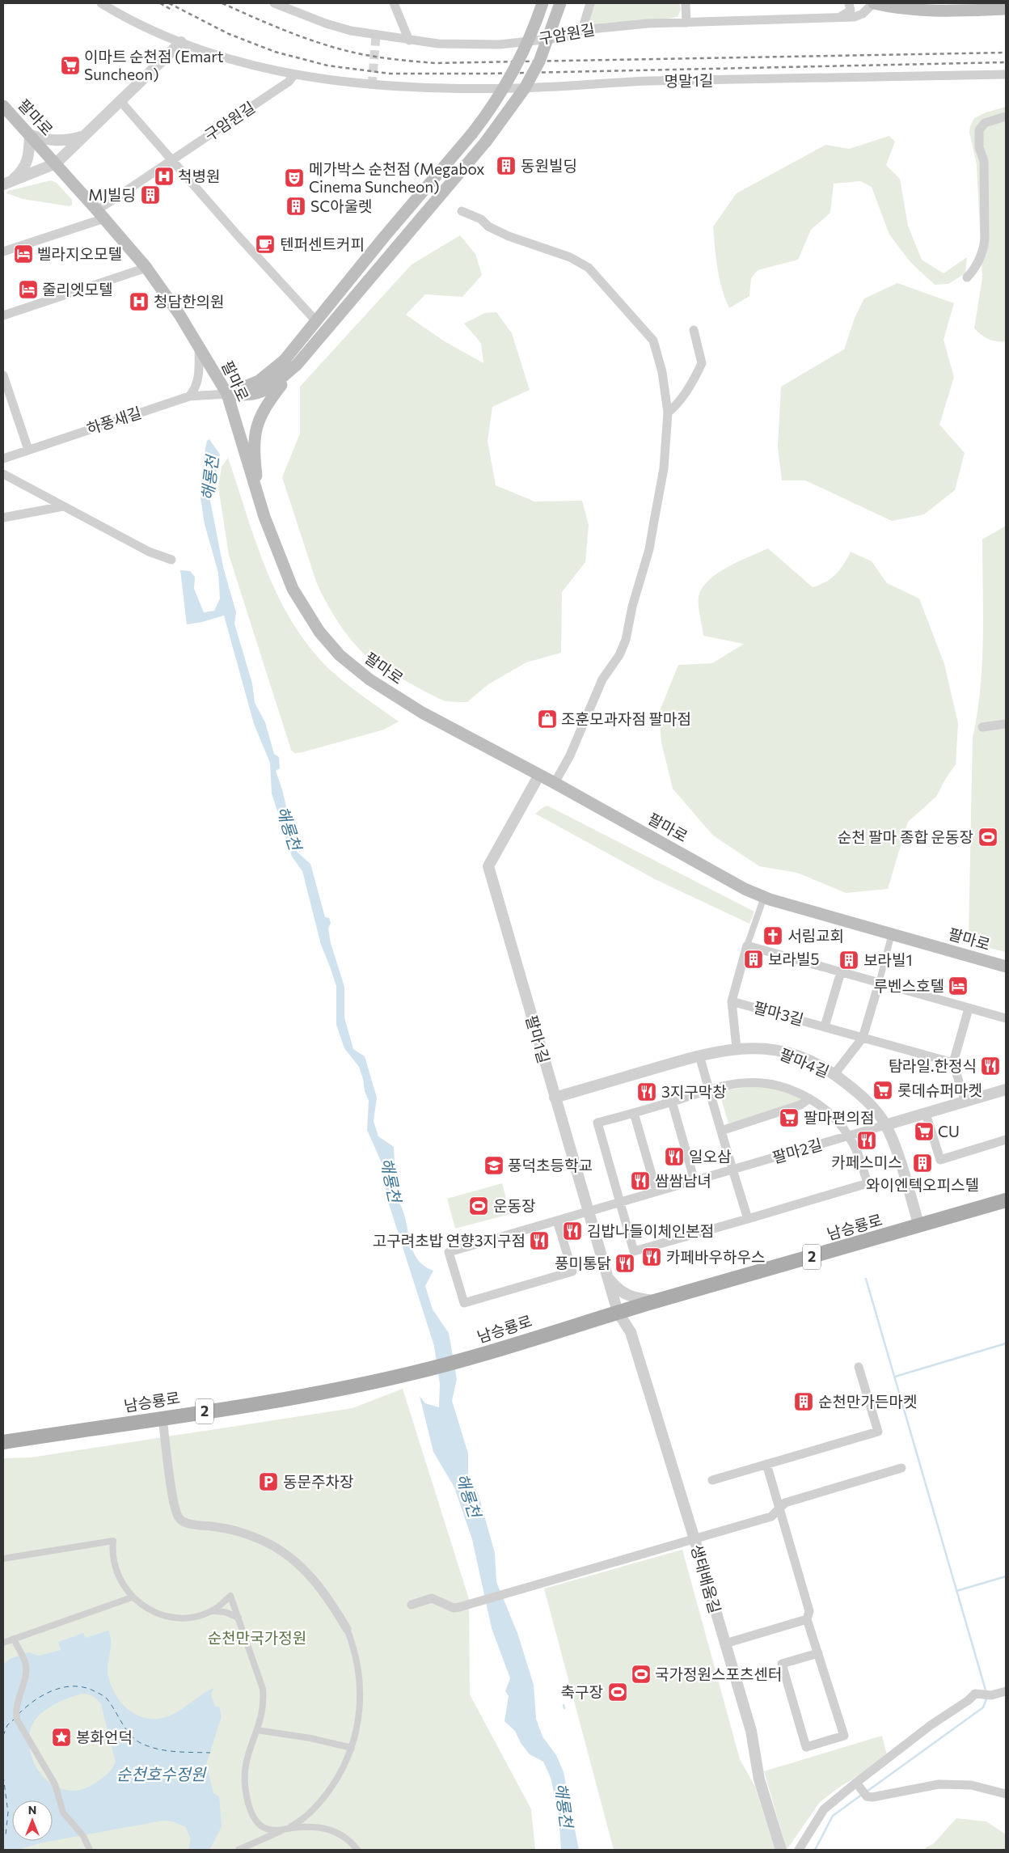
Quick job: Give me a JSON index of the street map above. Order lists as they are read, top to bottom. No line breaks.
{"streets":{"main road":["팔마로","남승룡로","2"],"street":["구암원길","명말1길","하풍새길","팔마3길","팔마1길","팔마4길","팔마2길","생태배움길"]},"crossings":[["구암원길","명말1길"],["구암원길","팔마로"],["팔마로","하풍새길"],["팔마로","팔마1길"],["팔마1길","팔마4길"],["팔마1길","팔마2길"],["팔마1길","남승룡로"],["팔마1길","생태배움길"],["팔마4길","팔마2길"],["팔마4길","남승룡로"],["남승룡로","생태배움길"]],"water":["해룡천","순천호수정원"],"parks":["순천만국가정원"],"places":{"supermarket":["이마트 순천점 (Emart Suncheon)","롯데슈퍼마켓","팔마편의점","CU"],"building":["동원빌딩","MJ빌딩","SC아울렛","보라빌5","보라빌1","와이엔텍오피스텔","순천만가든마켓"],"hospital":["척병원","청담한의원"],"theatre":["메가박스 순천점 (Megabox Cinema Suncheon)"],"cafe":["텐퍼센트커피"],"hotel":["벨라지오모텔","줄리엣모텔","루벤스호텔"],"shop":["조훈모과자점 팔마점"],"sports":["순천 팔마 종합 운동장","운동장","국가정원스포츠센터","축구장"],"church":["서림교회"],"restaurant":["탐라일.한정식","3지구막창","카페스미스","일오삼","쌈쌈남녀","김밥나들이체인본점","고구려초밥 연향3지구점","카페바우하우스","풍미통닭"],"school or university":["풍덕초등학교"],"parking":["동문주차장"],"place":["봉화언덕"]},"north":"top"}
